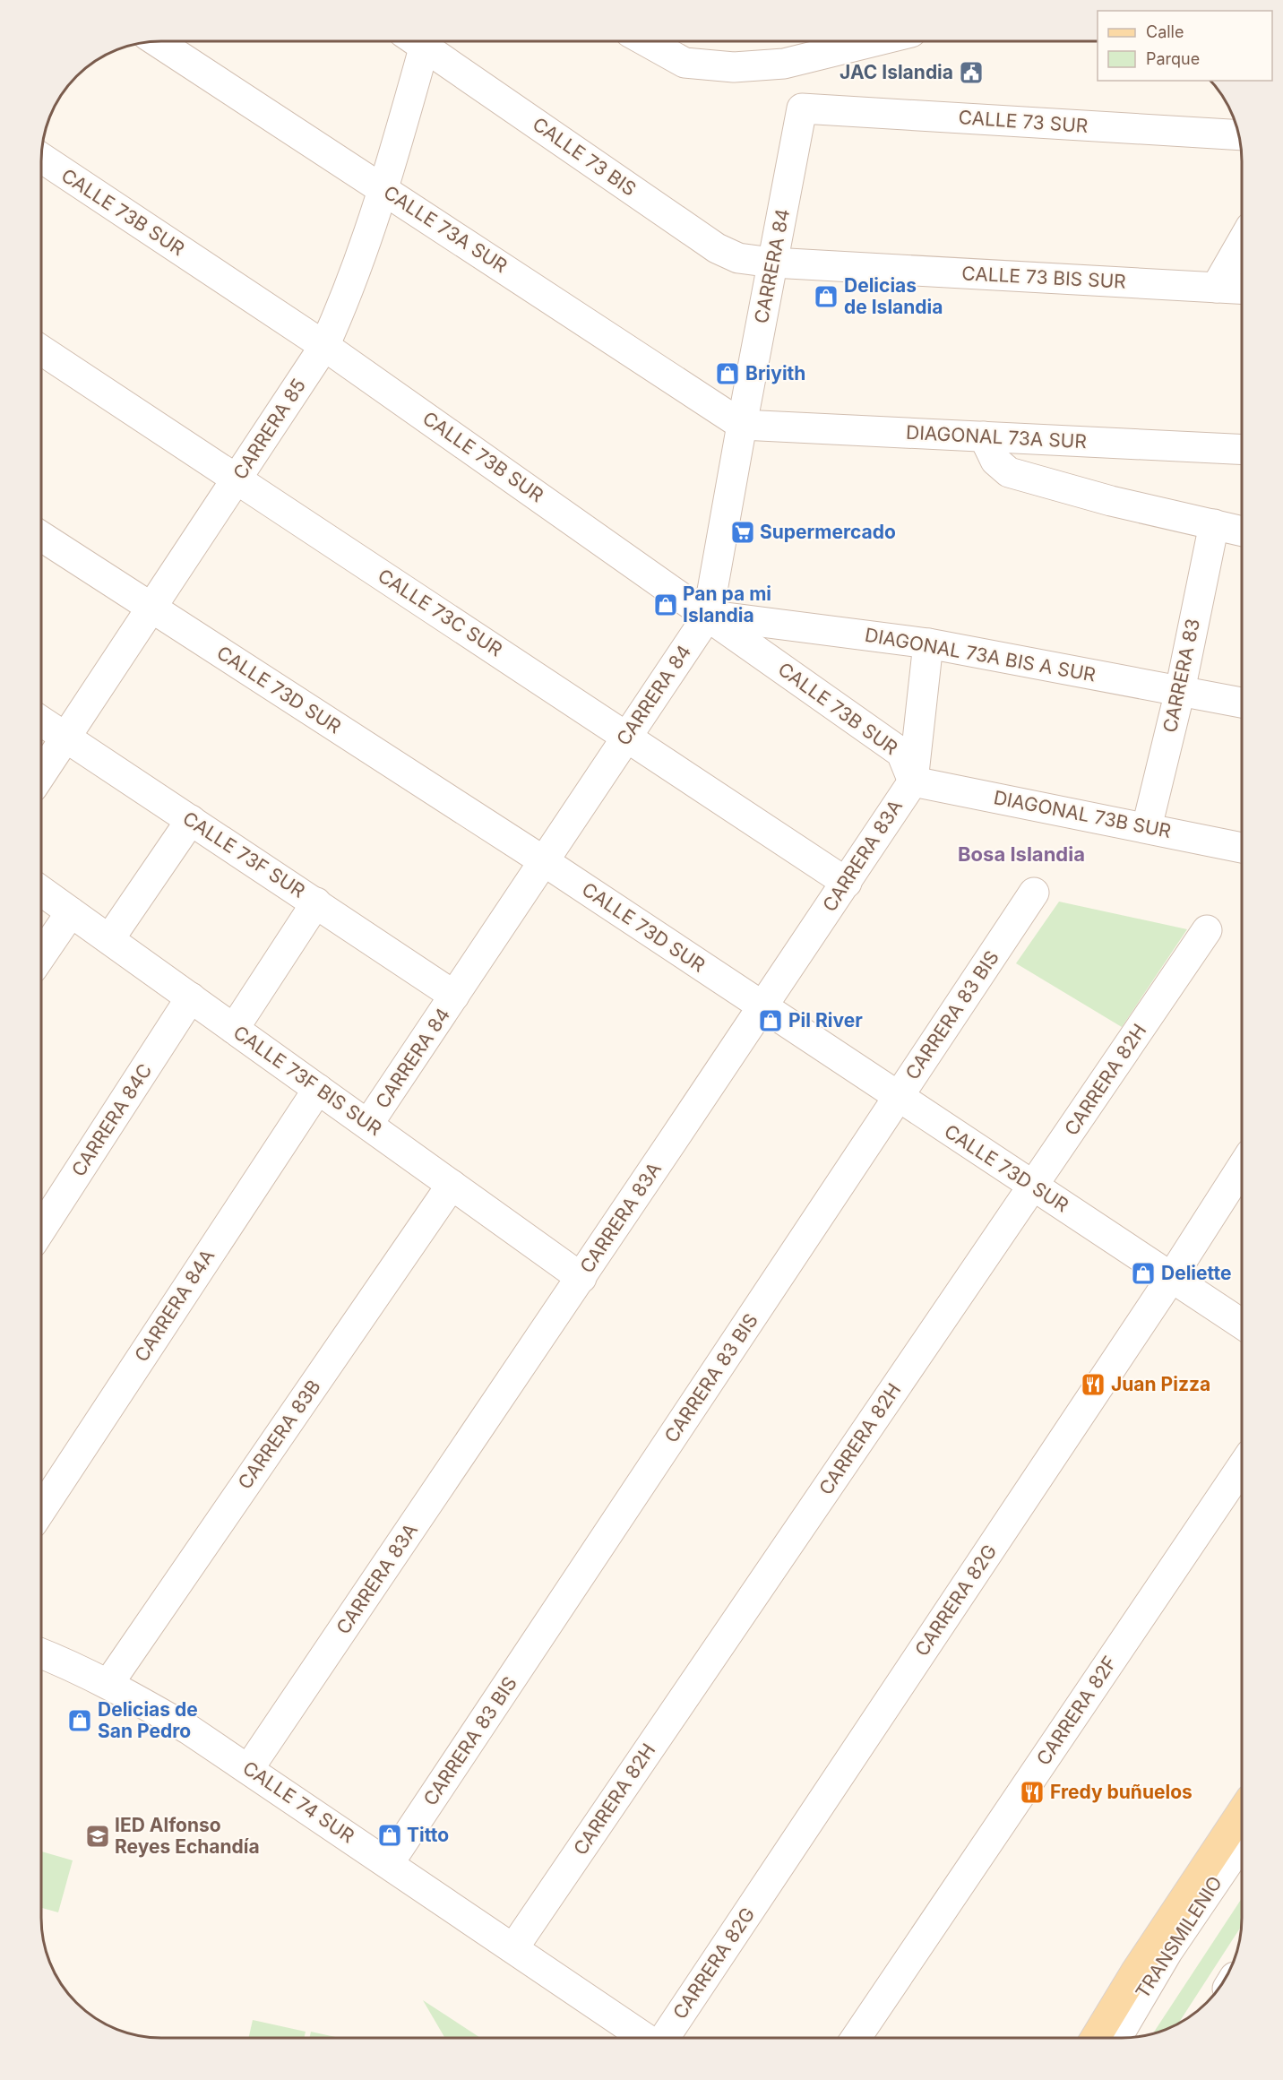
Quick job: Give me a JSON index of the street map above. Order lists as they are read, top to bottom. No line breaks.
{"streets":{"street":["CALLE 73 SUR","CALLE 73 BIS","CALLE 73B SUR","CALLE 73A SUR","CARRERA 84","CALLE 73 BIS SUR","CARRERA 85","DIAGONAL 73A SUR","CALLE 73C SUR","DIAGONAL 73A BIS A SUR","CARRERA 83","CALLE 73D SUR","DIAGONAL 73B SUR","CALLE 73F SUR","CARRERA 83A","CARRERA 83 BIS","CARRERA 82H","CALLE 73F BIS SUR","CARRERA 84C","CARRERA 84A","CARRERA 83B","CARRERA 82G","CARRERA 82F","CALLE 74 SUR","TRANSMILENIO"]},"crossings":[["CALLE 73 SUR","CARRERA 84"],["CALLE 73 BIS","CARRERA 84"],["CALLE 73 BIS","CALLE 73 BIS SUR"],["CALLE 73B SUR","CARRERA 84"],["CALLE 73B SUR","CARRERA 85"],["CALLE 73B SUR","DIAGONAL 73A BIS A SUR"],["CALLE 73B SUR","DIAGONAL 73B SUR"],["CALLE 73B SUR","CARRERA 83A"],["CALLE 73A SUR","CARRERA 84"],["CALLE 73A SUR","CARRERA 85"],["CALLE 73A SUR","DIAGONAL 73A SUR"],["CARRERA 84","CALLE 73 BIS SUR"],["CARRERA 84","DIAGONAL 73A SUR"],["CARRERA 84","CALLE 73C SUR"],["CARRERA 84","DIAGONAL 73A BIS A SUR"],["CARRERA 84","CALLE 73D SUR"],["CARRERA 84","CALLE 73F SUR"],["CARRERA 84","CALLE 73F BIS SUR"],["CARRERA 85","CALLE 73C SUR"],["CARRERA 85","CALLE 73D SUR"],["CARRERA 85","CALLE 73F SUR"],["CALLE 73C SUR","CARRERA 83A"],["DIAGONAL 73A BIS A SUR","CARRERA 83"],["DIAGONAL 73A BIS A SUR","CARRERA 83A"],["CARRERA 83","DIAGONAL 73B SUR"],["CALLE 73D SUR","CARRERA 83A"],["CALLE 73D SUR","CARRERA 83 BIS"],["CALLE 73D SUR","CARRERA 82H"],["CALLE 73D SUR","CARRERA 82G"],["DIAGONAL 73B SUR","CARRERA 83A"],["CARRERA 83A","CALLE 73F BIS SUR"],["CARRERA 83A","CALLE 74 SUR"],["CARRERA 83 BIS","CALLE 74 SUR"],["CARRERA 82H","CALLE 74 SUR"],["CALLE 73F BIS SUR","CARRERA 84C"],["CALLE 73F BIS SUR","CARRERA 84A"],["CALLE 73F BIS SUR","CARRERA 83B"],["CARRERA 83B","CALLE 74 SUR"]],"districts":["Bosa Islandia"],"places":{"public building":["JAC Islandia"],"shop":["Delicias de Islandia","Briyith","Pan pa mi Islandia","Pil River","Deliette","Delicias de San Pedro","Titto"],"supermarket":["Supermercado"],"restaurant":["Juan Pizza","Fredy buñuelos"],"school or university":["IED Alfonso Reyes Echandía"]},"legend":["Calle","Parque"]}
